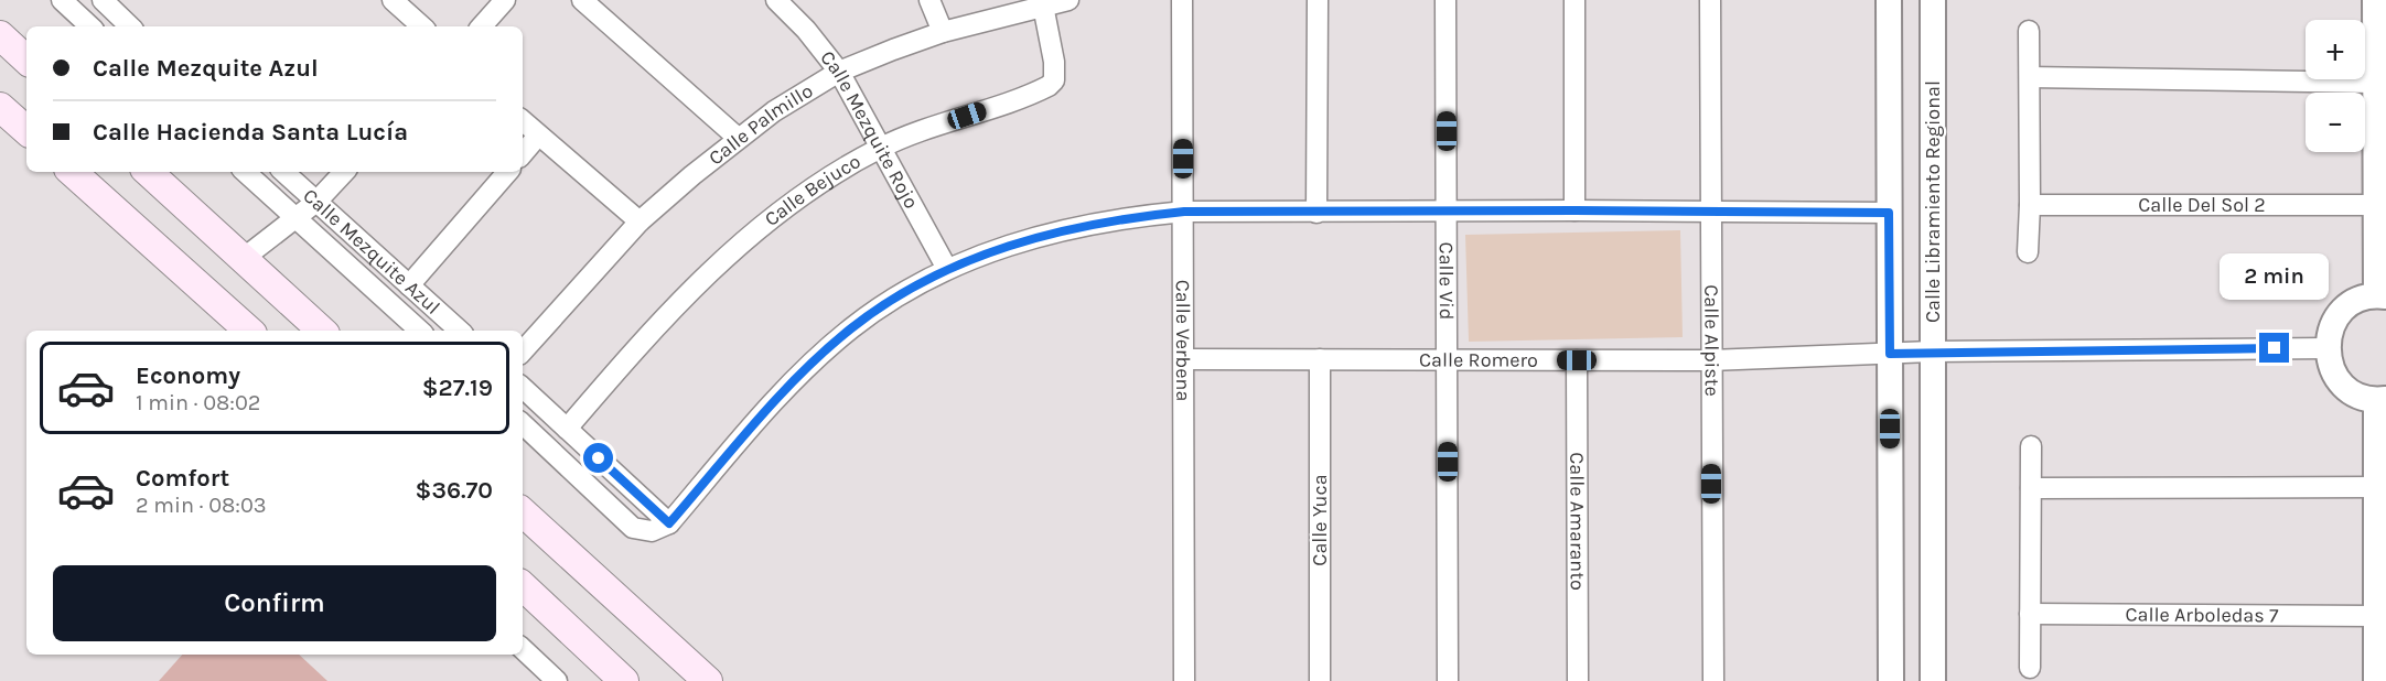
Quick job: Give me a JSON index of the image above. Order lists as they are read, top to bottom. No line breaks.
{"streets":{"street":["Calle Palmillo","Calle Mezquite Rojo","Calle Bejuco","Calle Libramiento Regional","Calle Del Sol 2","Calle Mezquite Azul","Calle Vid","Calle Verbena","Calle Alpiste","Calle Romero","Calle Yuca","Calle Amaranto","Calle Arboledas 7"]},"crossings":[["Calle Palmillo","Calle Mezquite Rojo"],["Calle Palmillo","Calle Bejuco"],["Calle Mezquite Rojo","Calle Bejuco"],["Calle Libramiento Regional","Calle Romero"],["Calle Vid","Calle Romero"],["Calle Verbena","Calle Romero"],["Calle Alpiste","Calle Romero"],["Calle Romero","Calle Yuca"],["Calle Romero","Calle Amaranto"]],"page":{"map_buttons":["+","−"],"banner":["Calle Mezquite Azul","Calle Hacienda Santa Lucía"],"bubble":"2 min","list":[{"name":"Economy","note":"1 min · 08:02","value":"$27.19"},{"name":"Comfort","note":"2 min · 08:03","value":"$36.70"}],"buttons":"Confirm"}}
